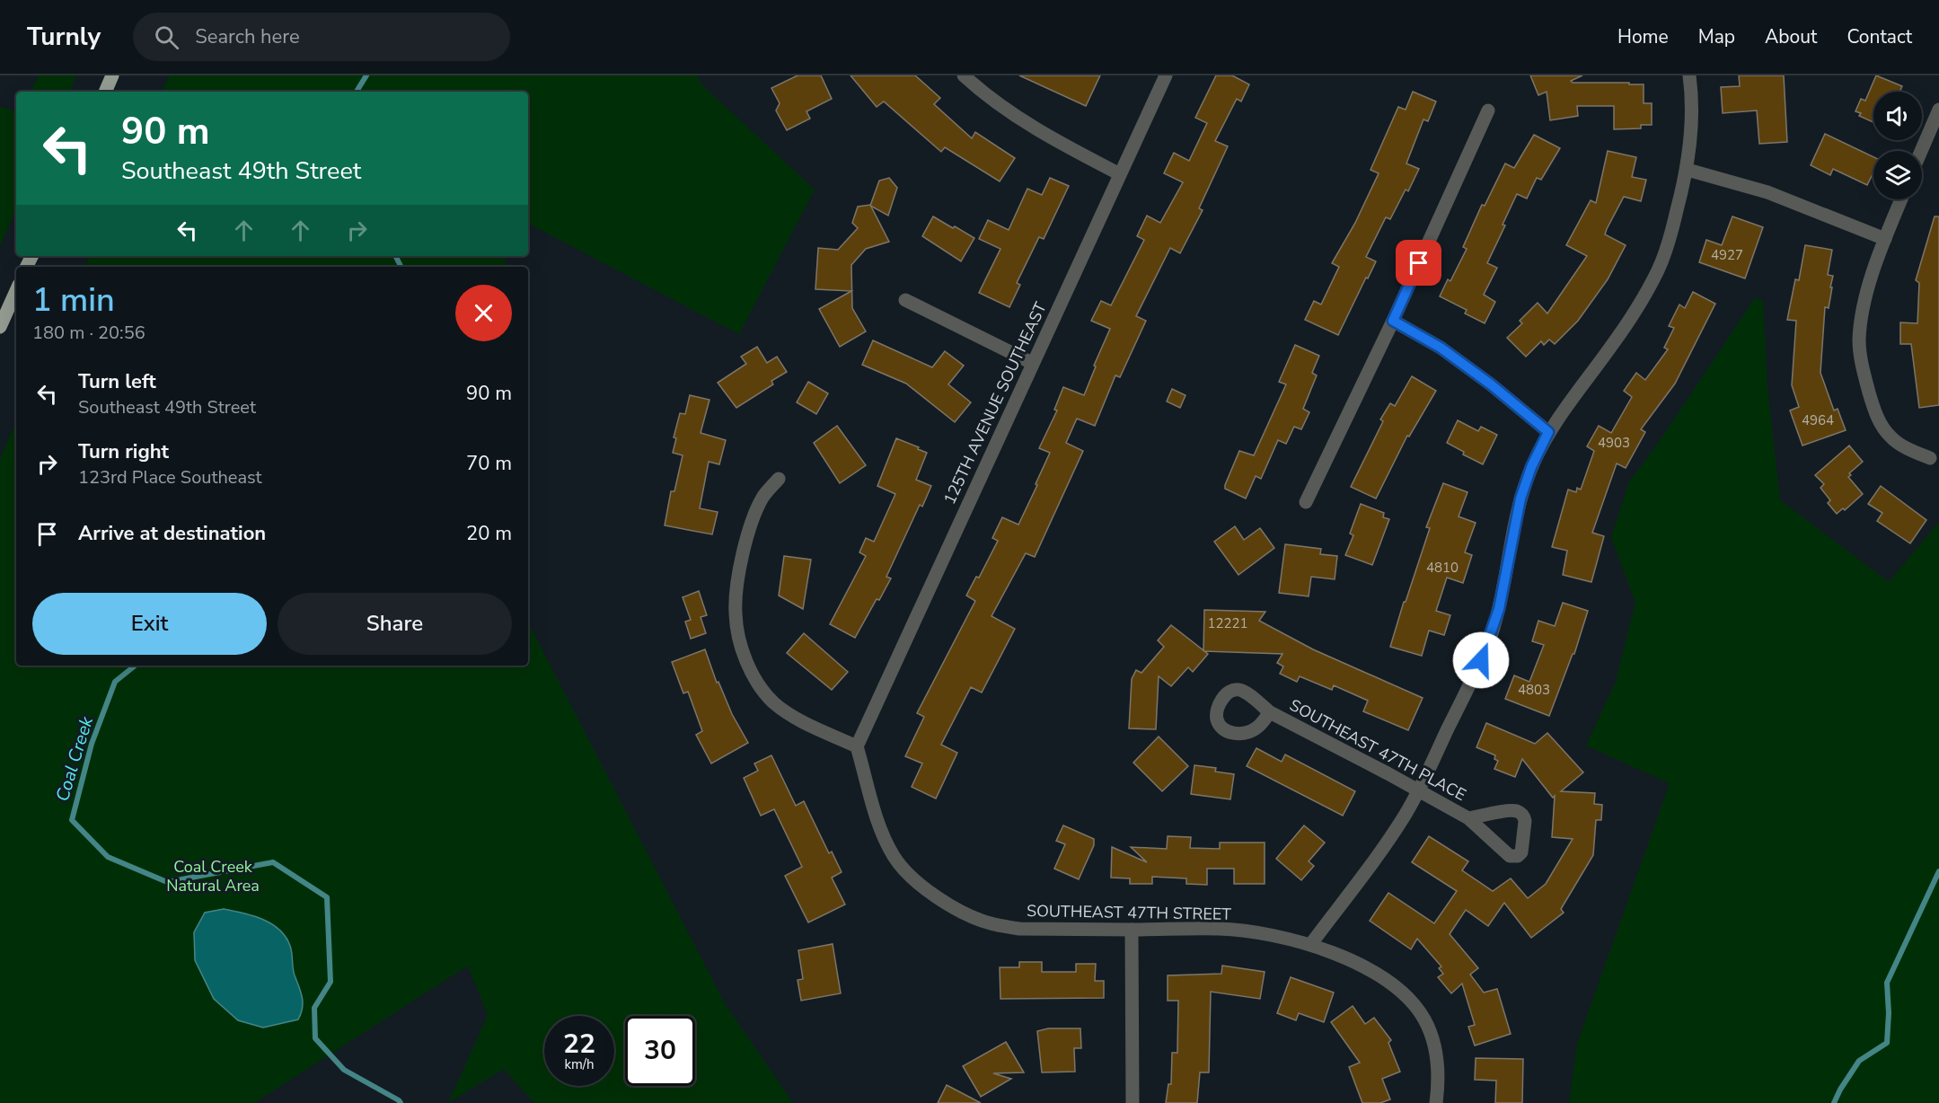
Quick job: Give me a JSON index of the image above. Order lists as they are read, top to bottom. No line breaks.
{"streets":{"street":["125TH AVENUE SOUTHEAST","SOUTHEAST 47TH PLACE","SOUTHEAST 47TH STREET"]},"crossings":[["125TH AVENUE SOUTHEAST","SOUTHEAST 47TH STREET"]],"water":["Coal Creek"],"parks":["Coal Creek Natural Area"],"house_numbers":["4927","4964","4903","4810","12221","4803"],"page":{"header":"Turnly","search":"Search here","nav":["Home","Map","About","Contact"],"turn":["90 m","Southeast 49th Street"],"heading":["1 min","180 m · 20:56"],"list":[{"name":"Turn left","note":"Southeast 49th Street","value":"90 m"},{"name":"Turn right","note":"123rd Place Southeast","value":"70 m"},{"name":"Arrive at destination","value":"20 m"}],"buttons":["Exit","Share"],"speed":"22 km/h","limit":"30"}}
